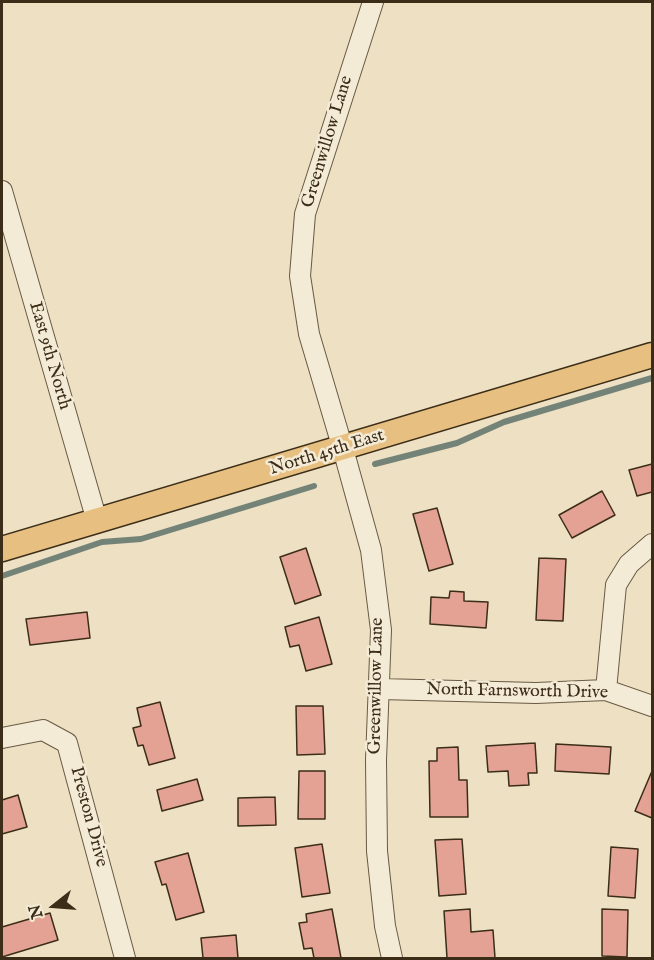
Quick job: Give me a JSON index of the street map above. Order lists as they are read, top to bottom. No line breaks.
{"streets":{"main road":["North 45th East"],"street":["Greenwillow Lane","East 9th North","North Farnsworth Drive","Preston Drive"]},"crossings":[["Greenwillow Lane","North 45th East"],["Greenwillow Lane","North Farnsworth Drive"],["East 9th North","North 45th East"]],"north":"left"}
